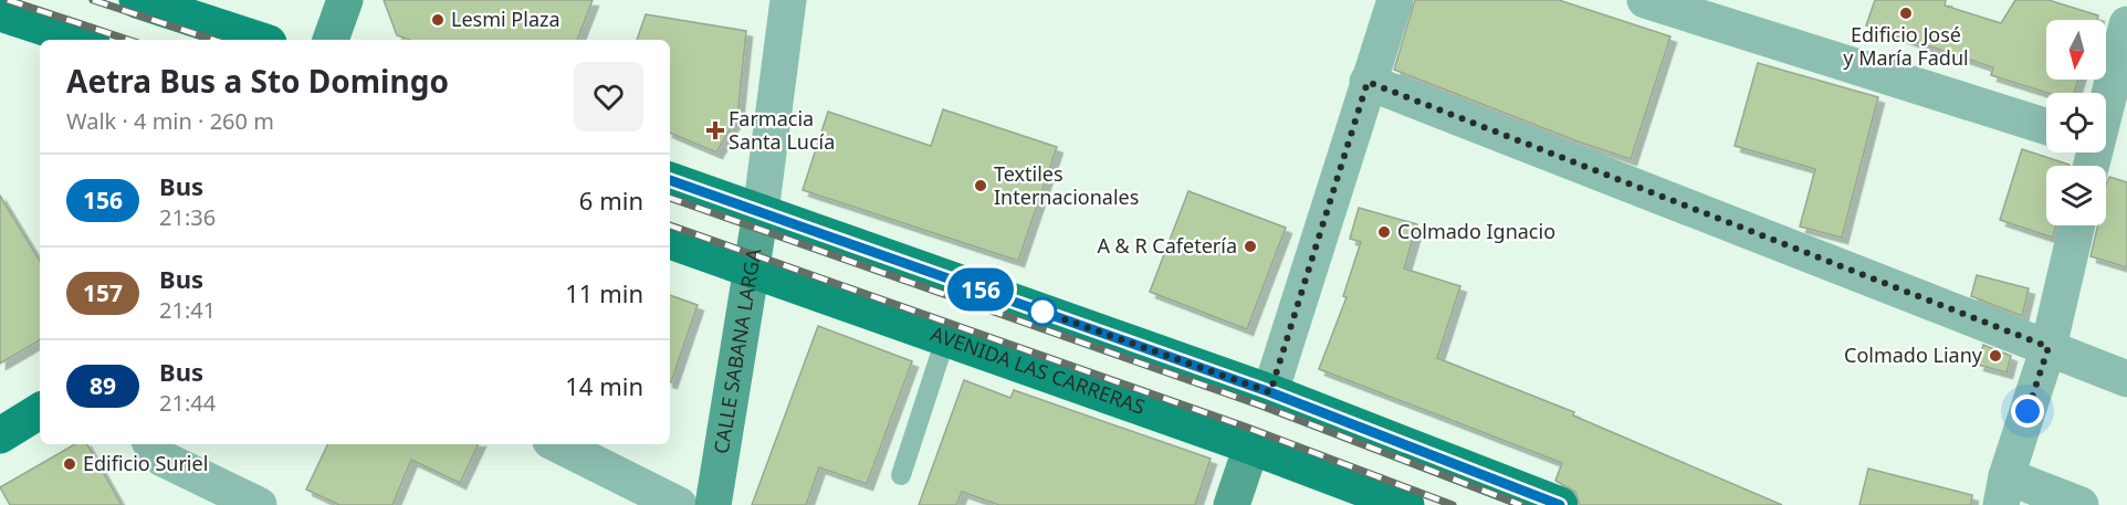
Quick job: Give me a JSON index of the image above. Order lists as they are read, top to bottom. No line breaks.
{"streets":{"main road":["AVENIDA LAS CARRERAS"],"street":["CALLE SABANA LARGA"]},"crossings":[["CALLE SABANA LARGA","AVENIDA LAS CARRERAS"]],"places":{"other":["Edificio José y María Fadul","Lesmi Plaza","Textiles Internacionales","Colmado Ignacio","A & R Cafetería","Colmado Liany","Edificio Suriel"],"health":["Farmacia Santa Lucía"]},"lines":["bus line 156"],"north":"bottom","page":{"on_map":"156","heading":["Aetra Bus a Sto Domingo","Walk · 4 min · 260 m"],"list":[{"mark":"156","name":"Bus","note":"21:36","value":"6 min"},{"mark":"157","name":"Bus","note":"21:41","value":"11 min"},{"mark":"89","name":"Bus","note":"21:44","value":"14 min"}]}}
